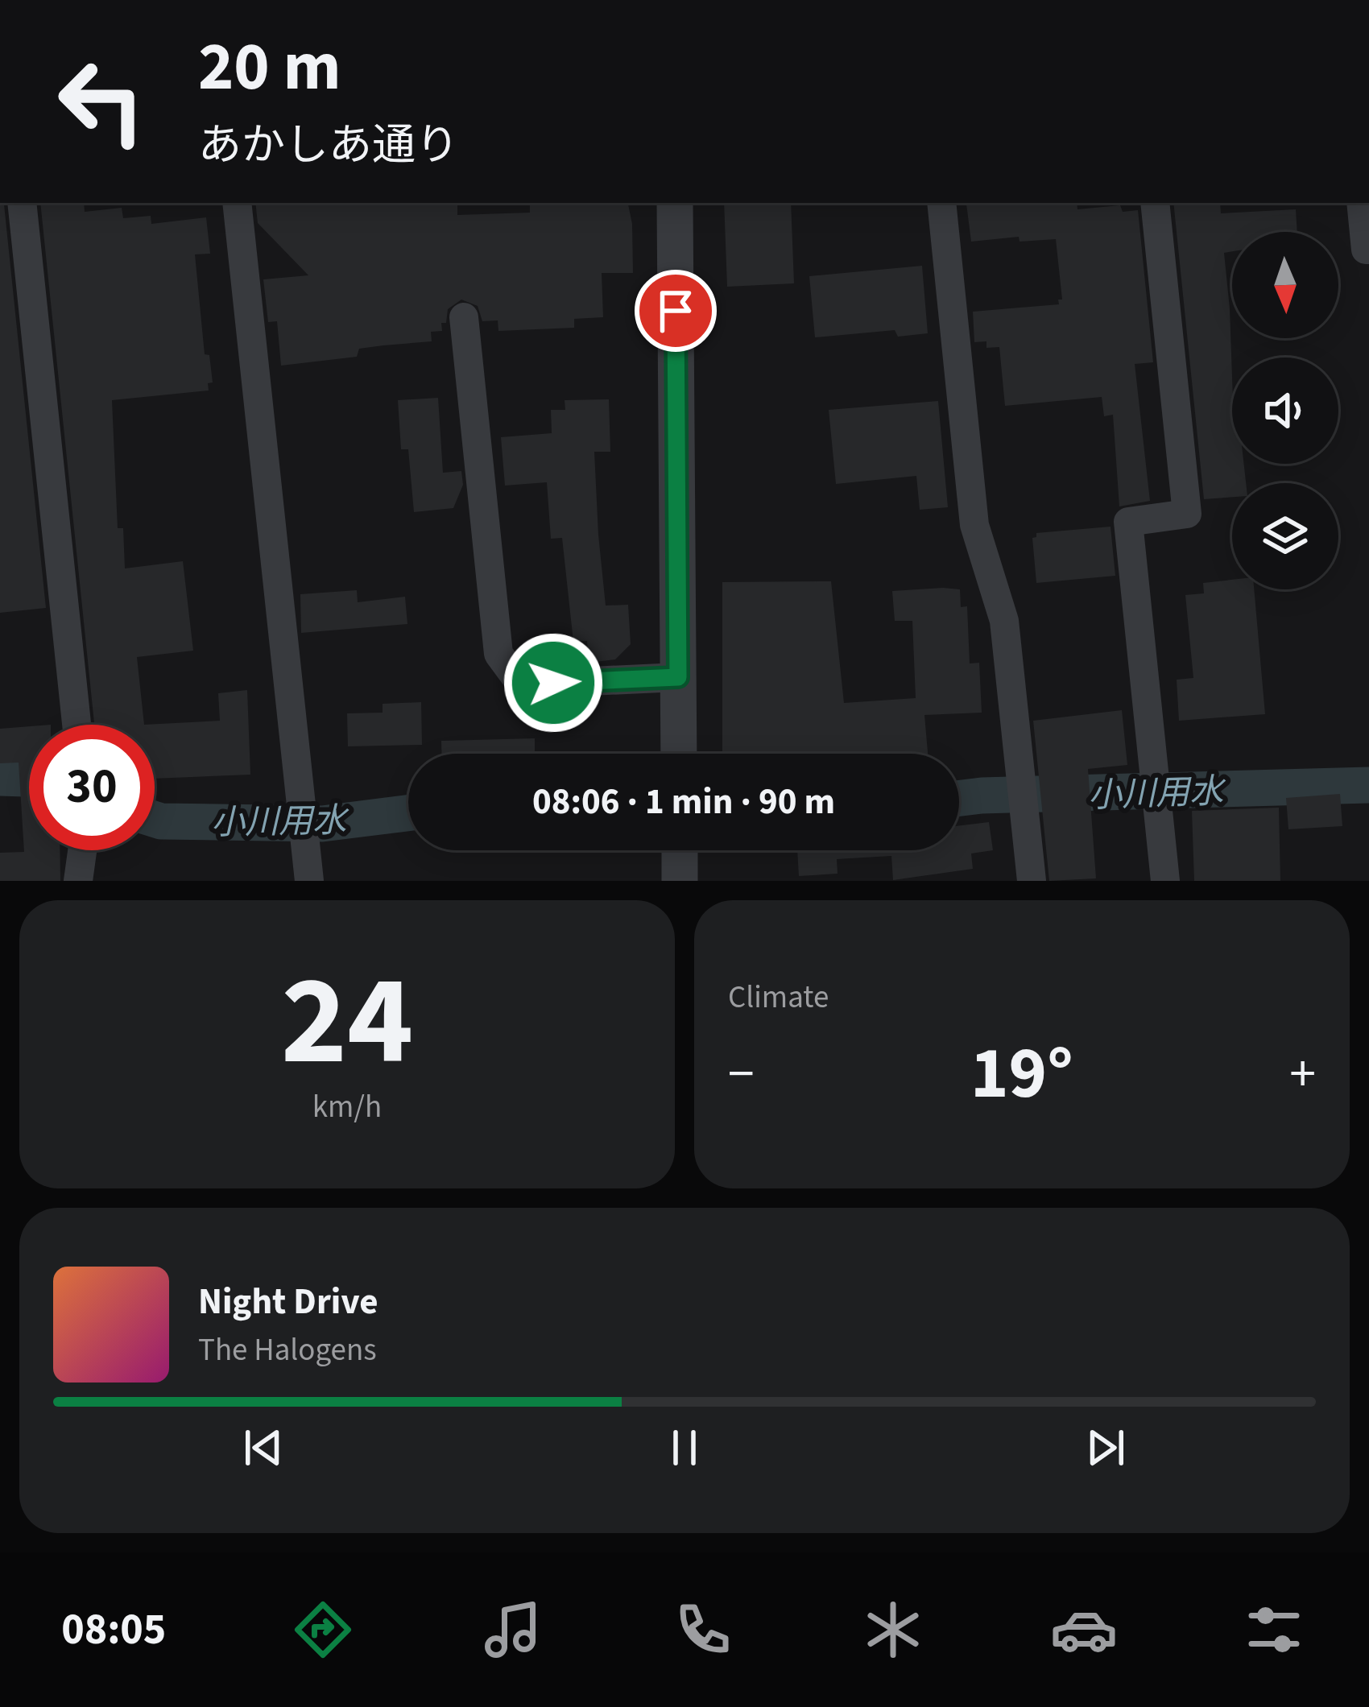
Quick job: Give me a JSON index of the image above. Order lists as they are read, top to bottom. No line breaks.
{"water":["小川用水"],"north":"bottom","page":{"turn":["20 m","あかしあ通り"],"limit":"30","trip":"08:06 · 1 min · 90 m","tile":[["24","km/h"],"Climate"],"heat":["−","19°","+"],"song":["Night Drive","The Halogens"],"tabs":"08:05"}}
